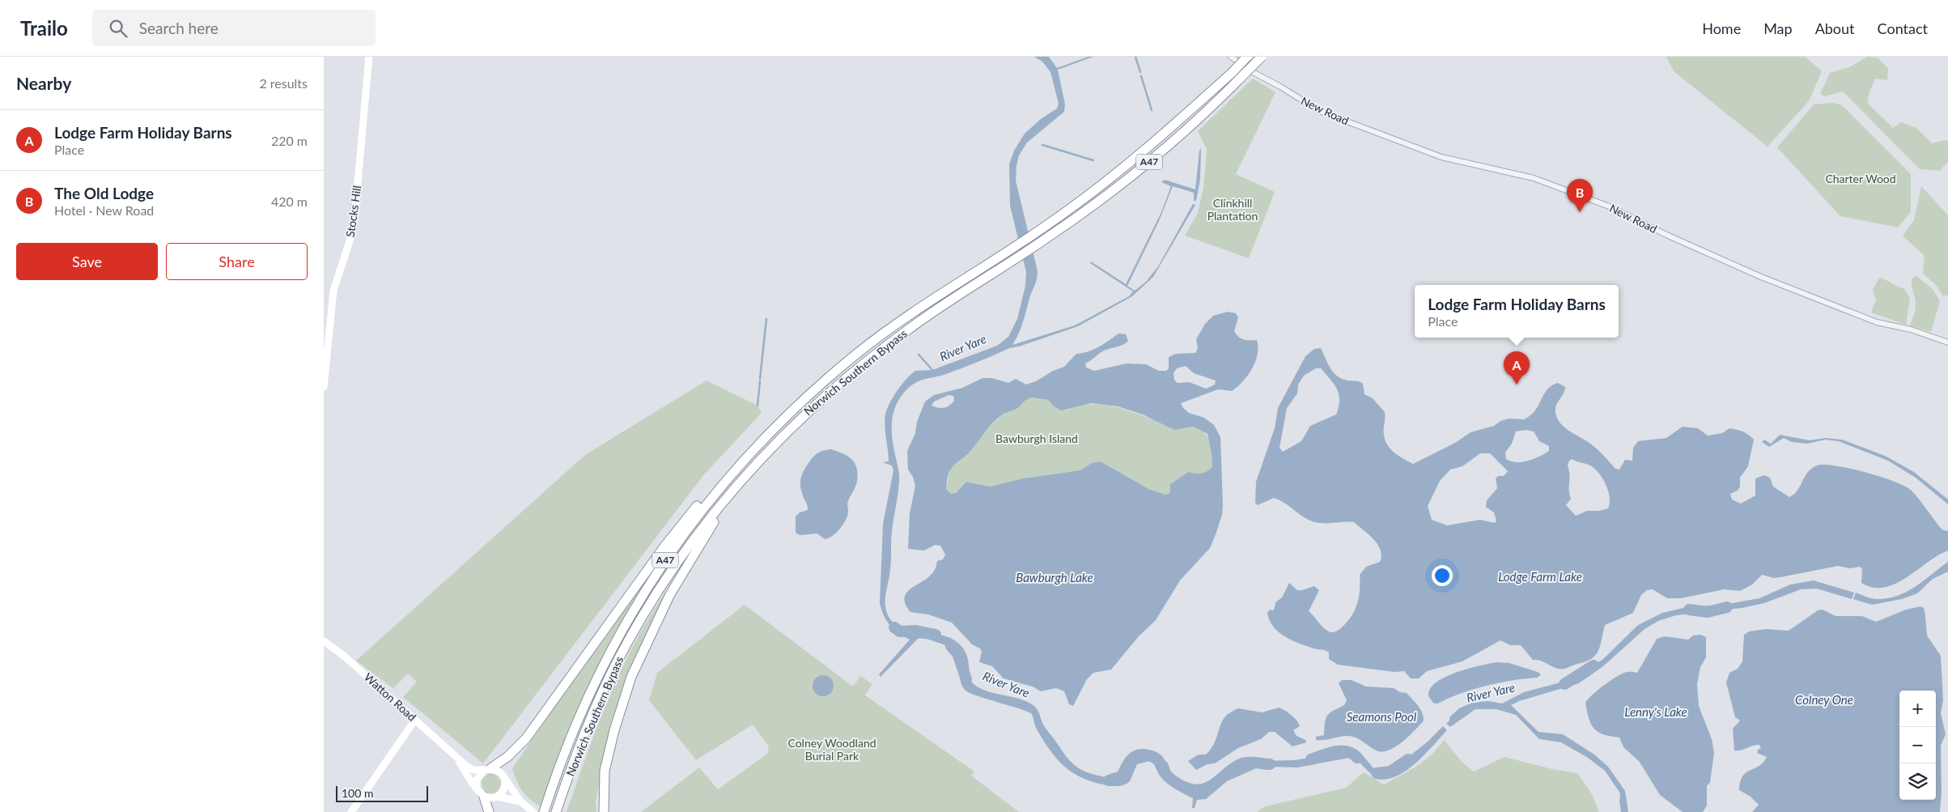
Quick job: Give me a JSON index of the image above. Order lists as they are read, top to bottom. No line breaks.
{"streets":{"highway":["A47","Norwich Southern Bypass"],"street":["New Road","Stocks Hill","Watton Road"]},"crossings":[["A47","Norwich Southern Bypass"],["A47","Watton Road"]],"water":["River Yare","Lodge Farm Lake","Bawburgh Lake","Colney One","Lenny's Lake","Seamons Pool"],"parks":["Charter Wood","Clinkhill Plantation","Bawburgh Island","Colney Woodland Burial Park"],"scale_bar":"100 m","page":{"header":"Trailo","search":"Search here","nav":["Home","Map","About","Contact"],"heading":["Nearby","2 results"],"list":[{"mark":"A","name":"Lodge Farm Holiday Barns","note":"Place","value":"220 m"},{"mark":"B","name":"The Old Lodge","note":"Hotel · New Road","value":"420 m"}],"pins":["B","A"],"buttons":["Save","Share"],"popup":["Lodge Farm Holiday Barns","Place"],"map_buttons":["+","−"],"scale":"100 m"}}
